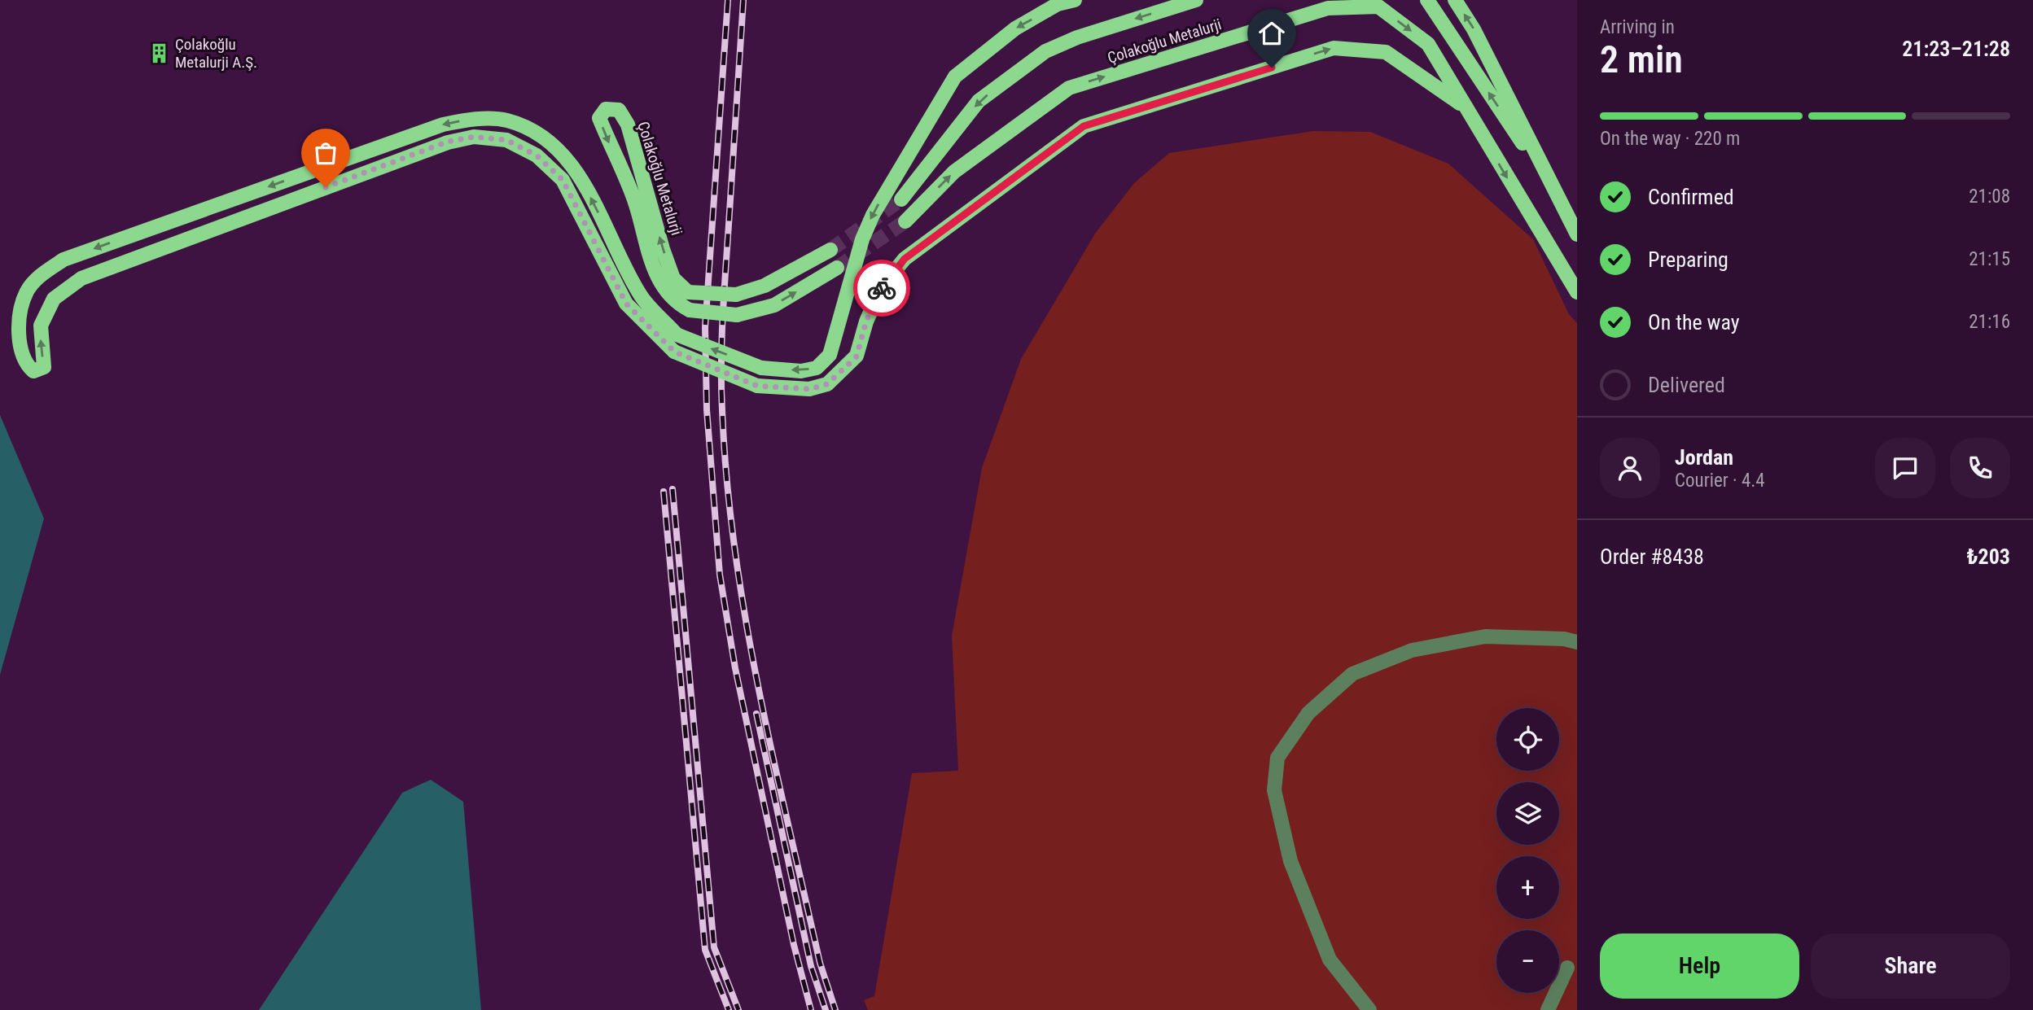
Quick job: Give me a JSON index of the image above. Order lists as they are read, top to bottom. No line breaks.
{"streets":{"main road":["Çolakoğlu Metalurji"]},"places":{"building":["Çolakoğlu Metalurji A.Ş."]},"page":{"heading":["2 min","Arriving in","21:23–21:28"],"panel":["Jordan","Courier · 4.4","Order #8438","₺203"],"bar":"On the way · 220 m","list":[["Confirmed","21:08"],["Preparing","21:15"],["On the way","21:16"],"Delivered"],"map_buttons":["+","−"],"buttons":["Help","Share"]}}
